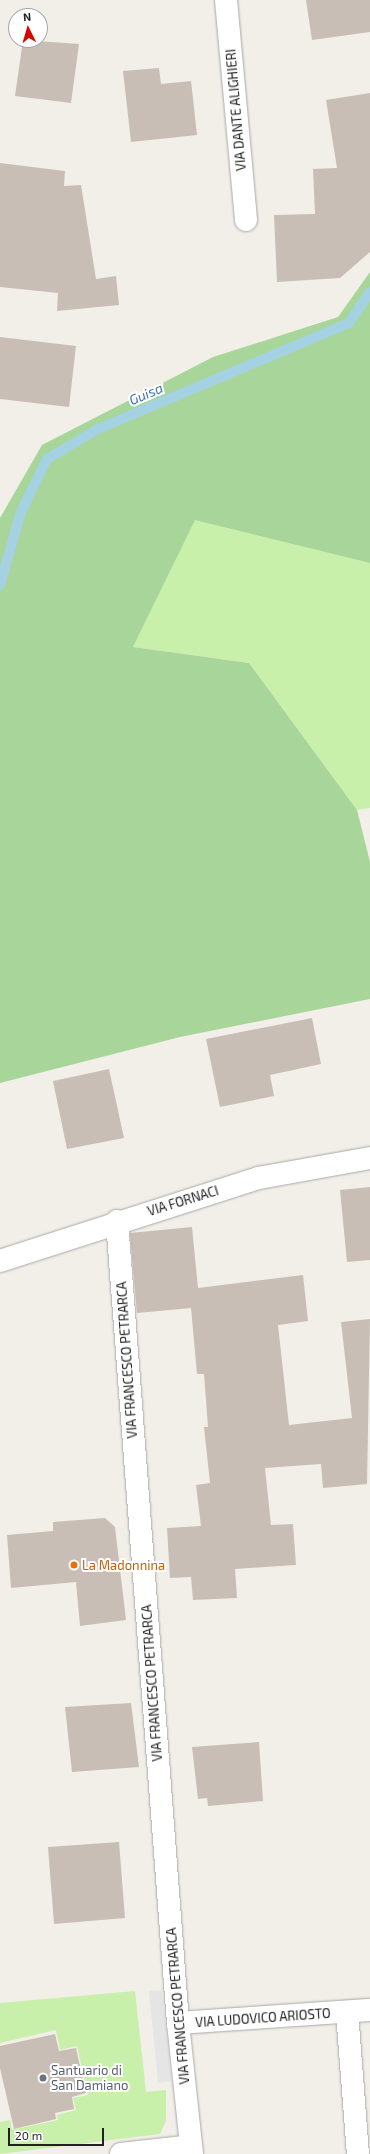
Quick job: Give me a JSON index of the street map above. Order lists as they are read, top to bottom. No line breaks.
{"streets":{"street":["VIA DANTE ALIGHIERI","VIA FORNACI","VIA FRANCESCO PETRARCA","VIA LUDOVICO ARIOSTO"]},"crossings":[["VIA FORNACI","VIA FRANCESCO PETRARCA"],["VIA FRANCESCO PETRARCA","VIA LUDOVICO ARIOSTO"]],"water":["Guisa"],"places":["La Madonnina","Santuario di San Damiano"],"scale_bar":"20 m","north":"top"}
